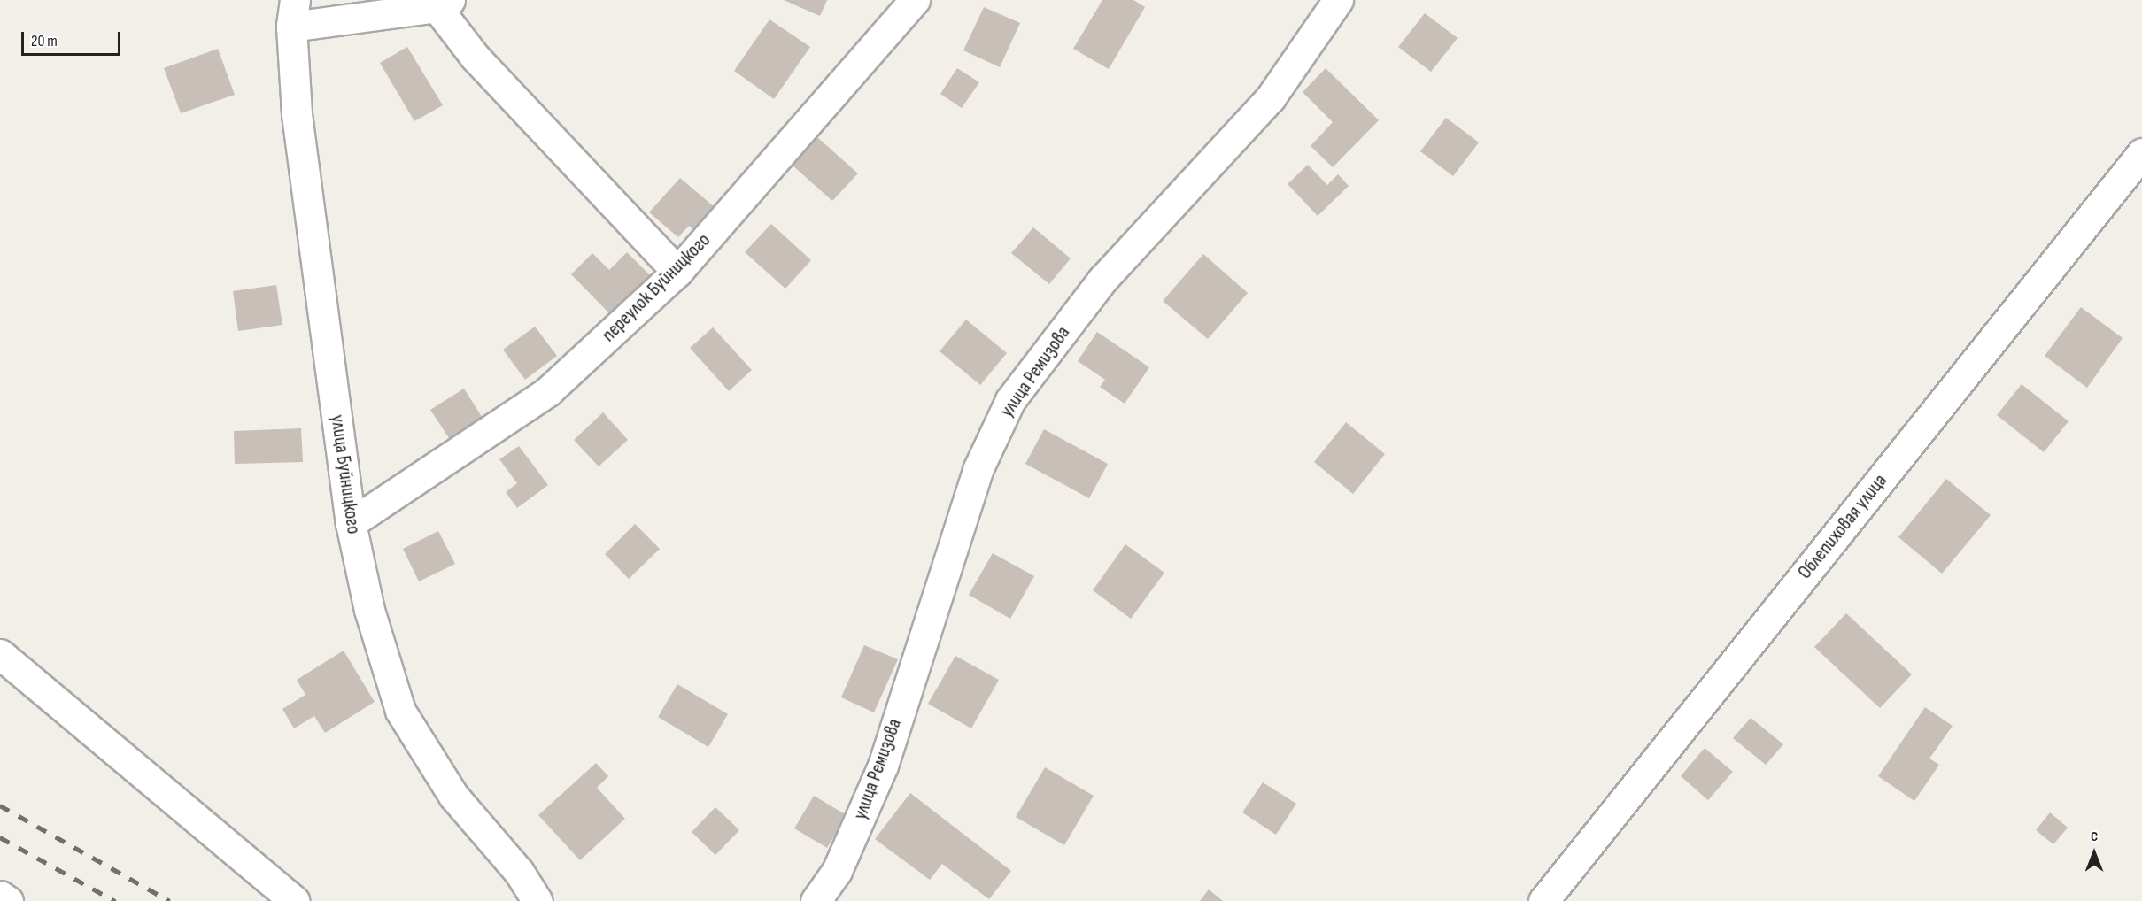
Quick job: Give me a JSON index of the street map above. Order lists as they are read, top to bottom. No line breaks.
{"streets":{"street":["переулок Буйницкого","улица Ремизова","улица Буйницкого","Облепиховая улица"]},"crossings":[["переулок Буйницкого","улица Буйницкого"]],"scale_bar":"20 m","north":"top"}
